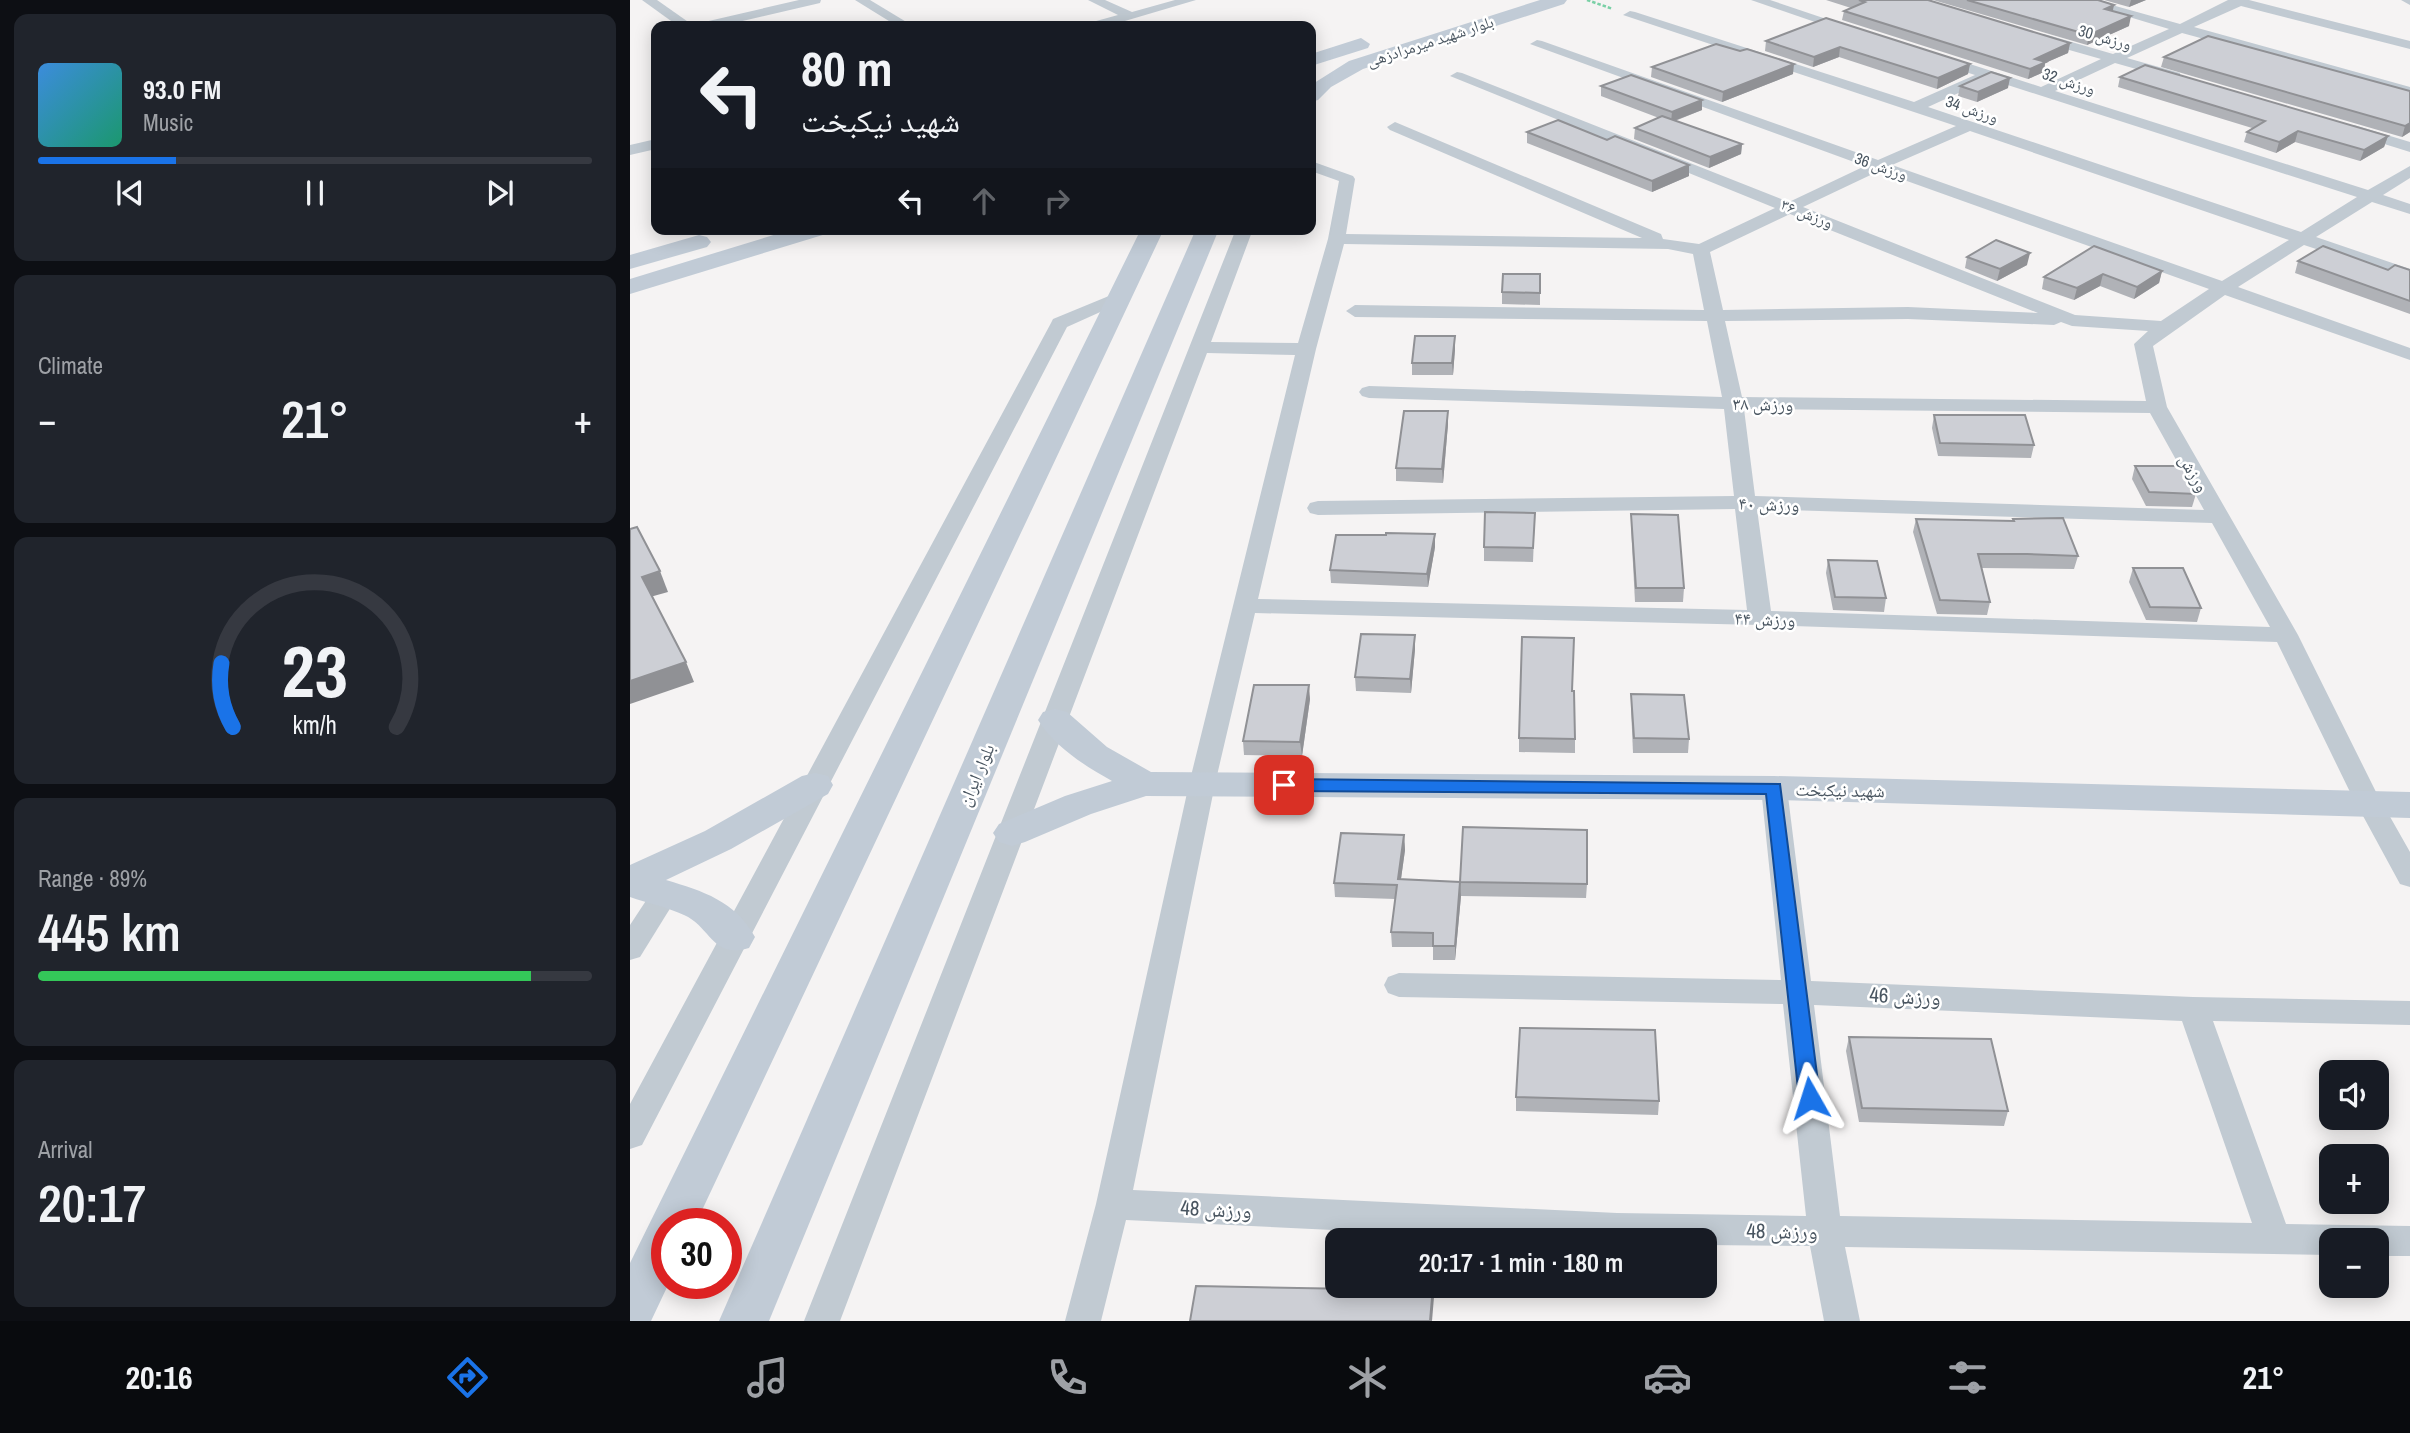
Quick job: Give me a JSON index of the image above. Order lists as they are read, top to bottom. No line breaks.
{"streets":{"street":["ورزش 30","بلوار شهید میرمرادزهی","ورزش 32","ورزش 34","ورزش 36","ورزش ۳۶","ورزش ۳۸","ورزش","ورزش ۴۰","ورزش ۴۴","بلوار ایران","شهید نیکبخت","ورزش 46","ورزش 48"]},"crossings":[["ورزش 32","ورزش"],["ورزش 34","ورزش"],["ورزش 36","ورزش"],["ورزش ۳۶","ورزش"],["ورزش ۳۸","ورزش"],["ورزش","ورزش ۴۰"],["ورزش","ورزش ۴۴"],["ورزش","شهید نیکبخت"]],"page":{"turn":["80 m","شهید نیکبخت"],"song":["93.0 FM","Music"],"tile":["Climate",["Range · 89%","445 km"],["Arrival","20:17"]],"heat":["−","21°","+"],"map_buttons":["+","−"],"limit":"30","trip":"20:17 · 1 min · 180 m","tabs":["20:16","21°"],"gauge":["23","km/h"]}}
